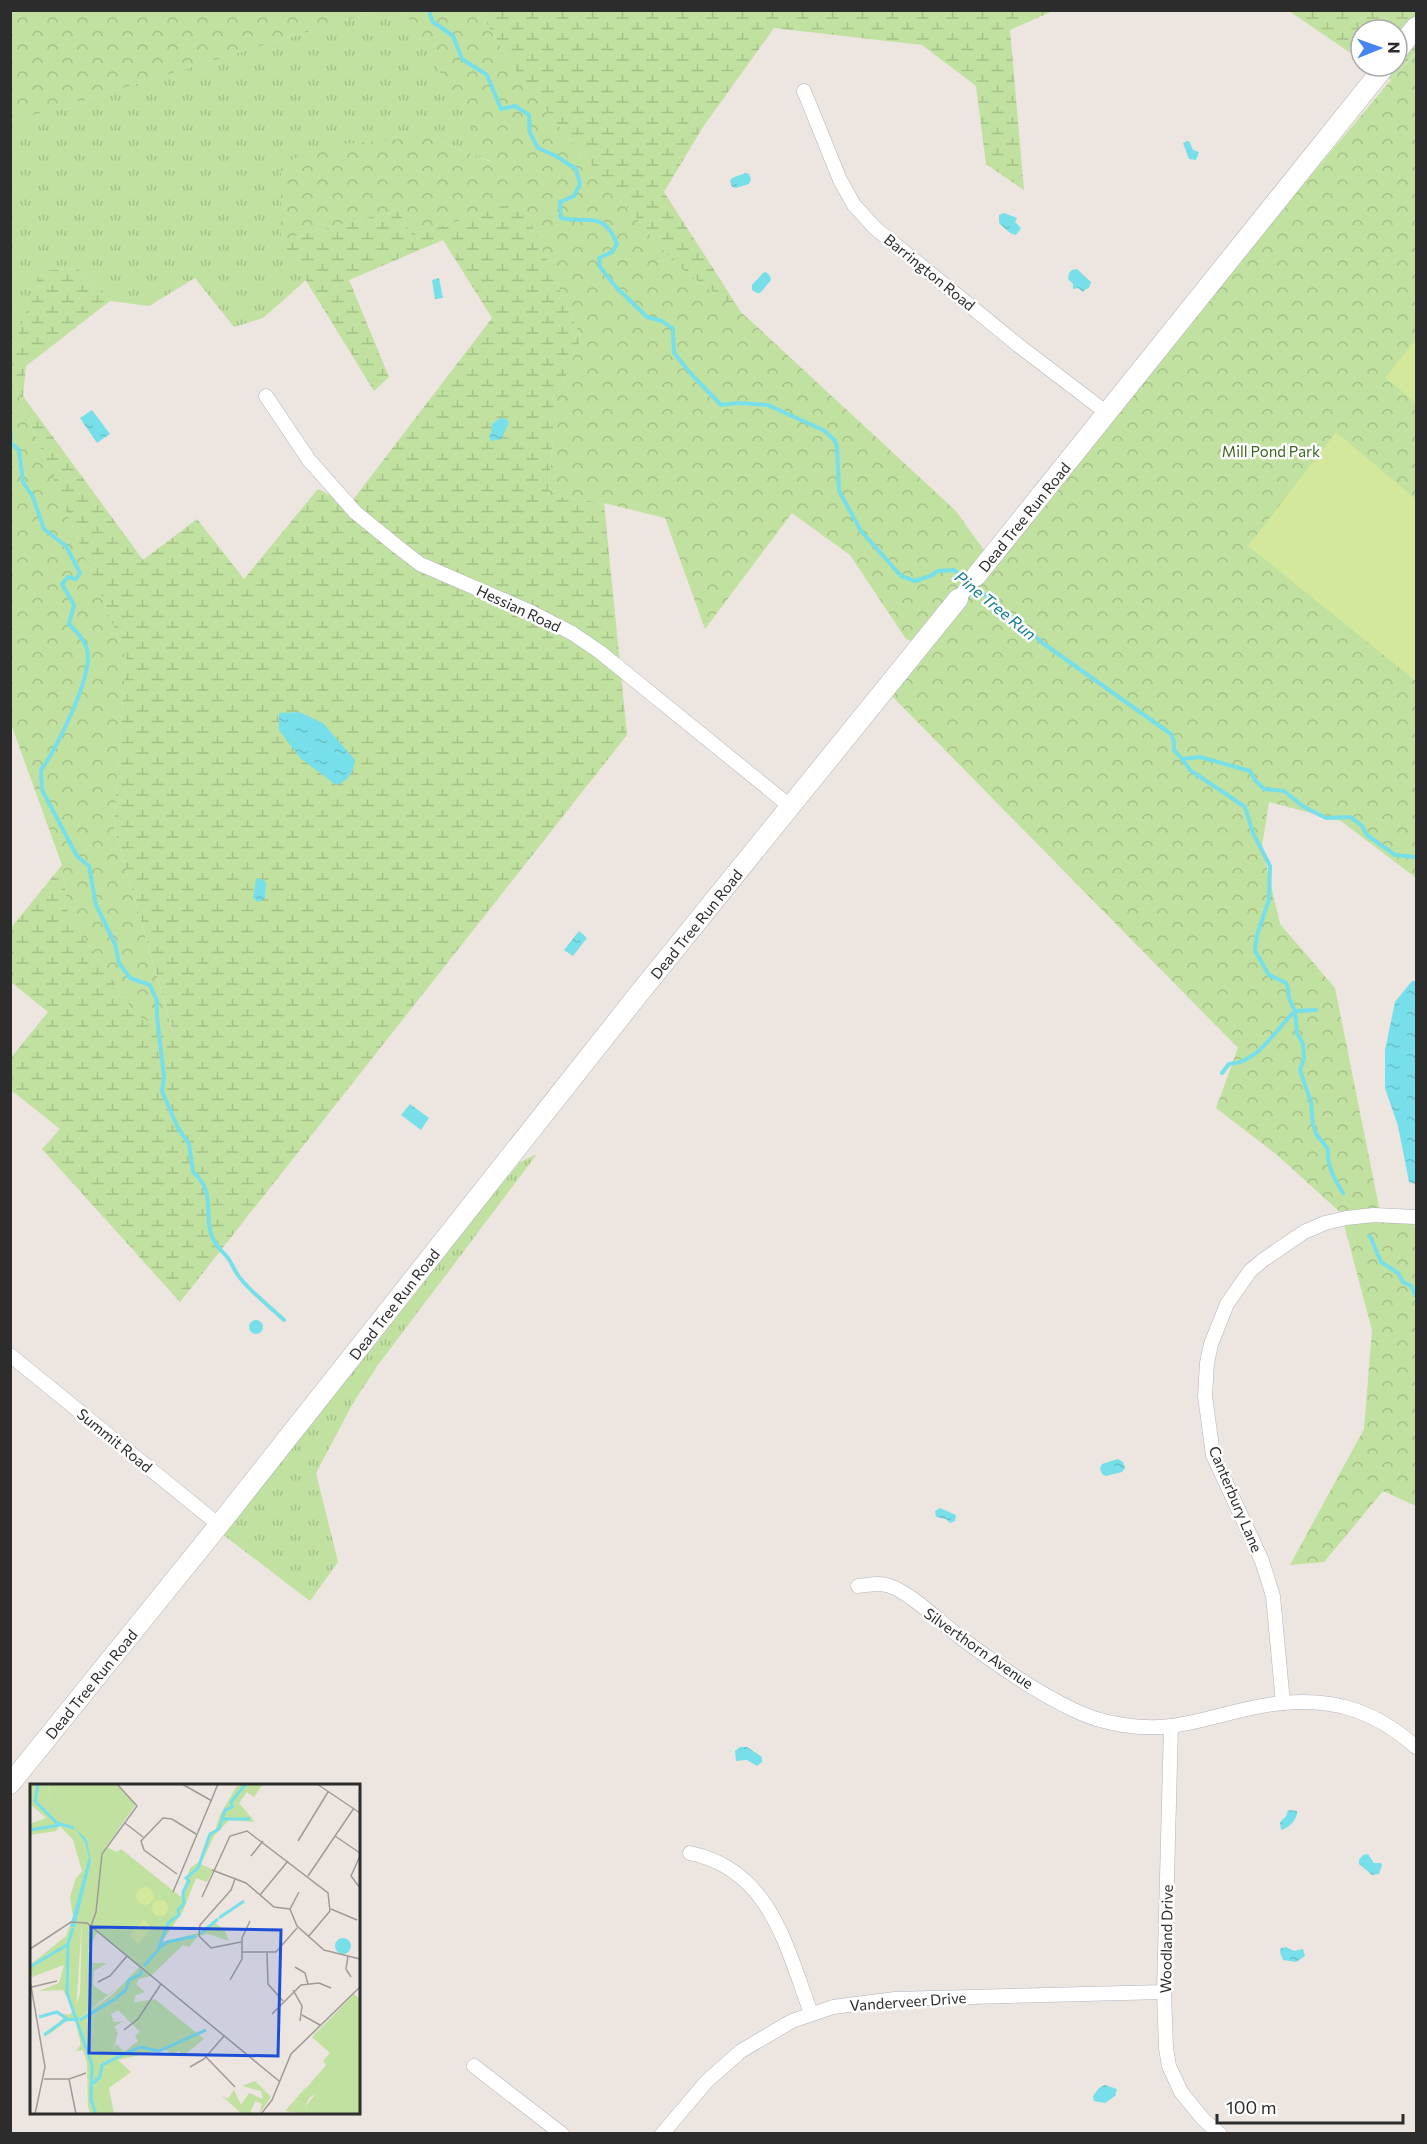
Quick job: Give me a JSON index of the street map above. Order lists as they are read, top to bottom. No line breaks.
{"streets":{"street":["Barrington Road","Dead Tree Run Road","Hessian Road","Summit Road","Canterbury Lane","Silverthorn Avenue","Woodland Drive","Vanderveer Drive"]},"crossings":[["Barrington Road","Dead Tree Run Road"],["Dead Tree Run Road","Hessian Road"],["Dead Tree Run Road","Summit Road"],["Canterbury Lane","Silverthorn Avenue"],["Silverthorn Avenue","Woodland Drive"],["Woodland Drive","Vanderveer Drive"]],"water":["Pine Tree Run"],"parks":["Mill Pond Park"],"scale_bar":"100 m","north":"right"}
